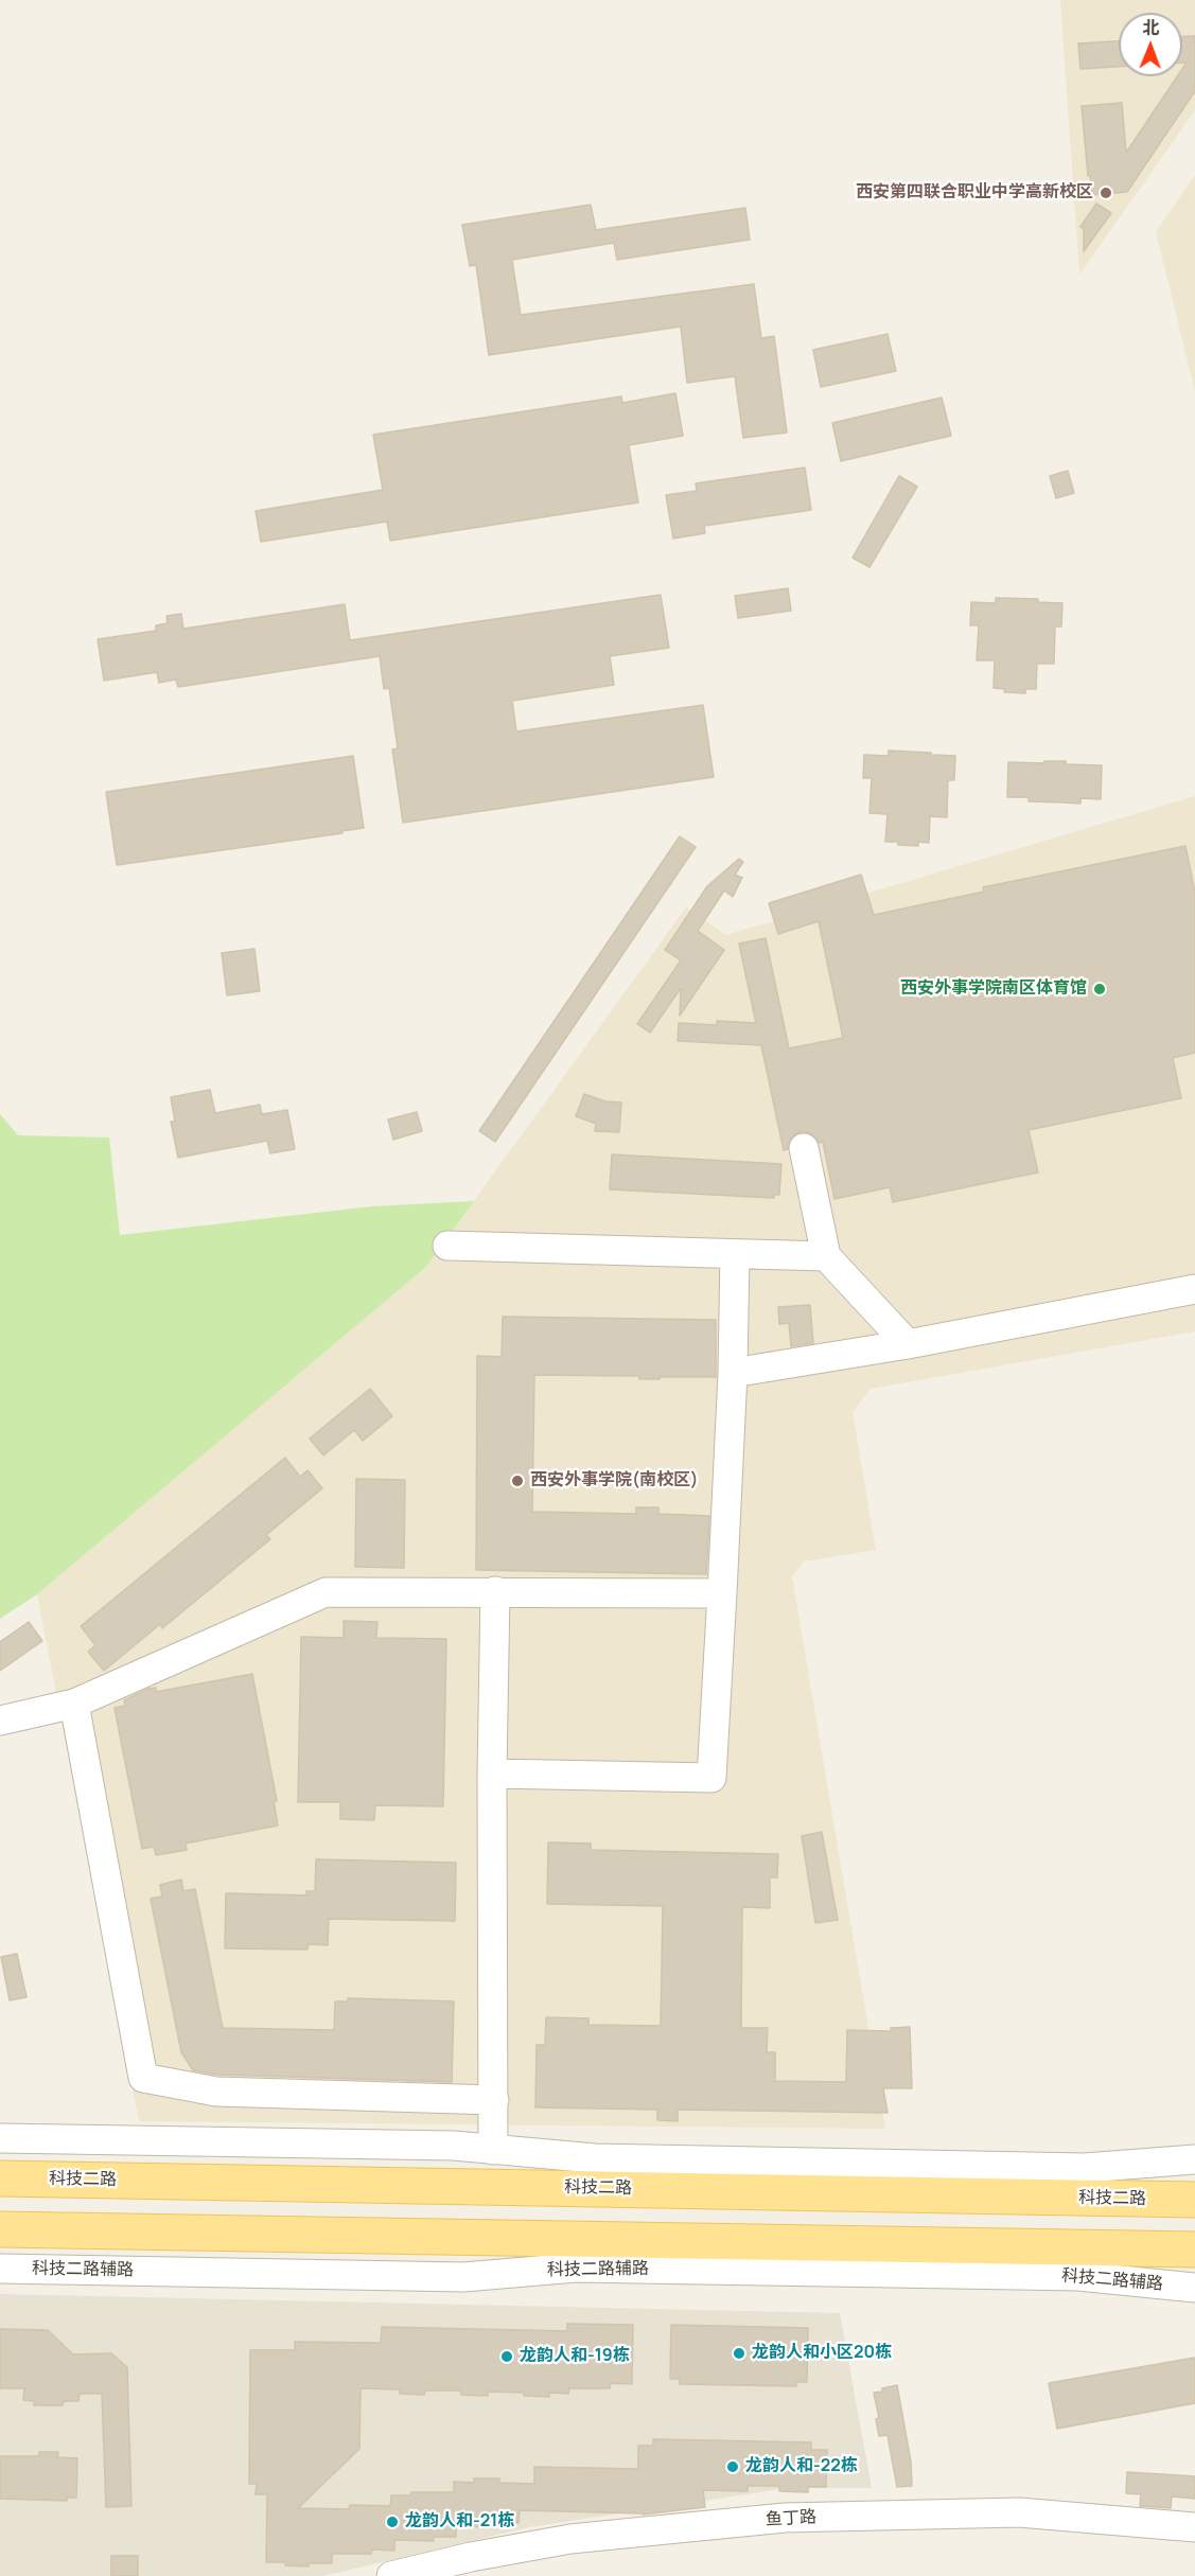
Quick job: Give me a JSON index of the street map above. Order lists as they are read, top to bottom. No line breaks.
{"streets":{"main road":["科技二路"],"street":["科技二路辅路","鱼丁路"]},"places":["西安第四联合职业中学高新校区","西安外事学院南区体育馆","西安外事学院(南校区)","龙韵人和小区20栋","龙韵人和-19栋","龙韵人和-22栋","龙韵人和-21栋"],"north":"top"}
